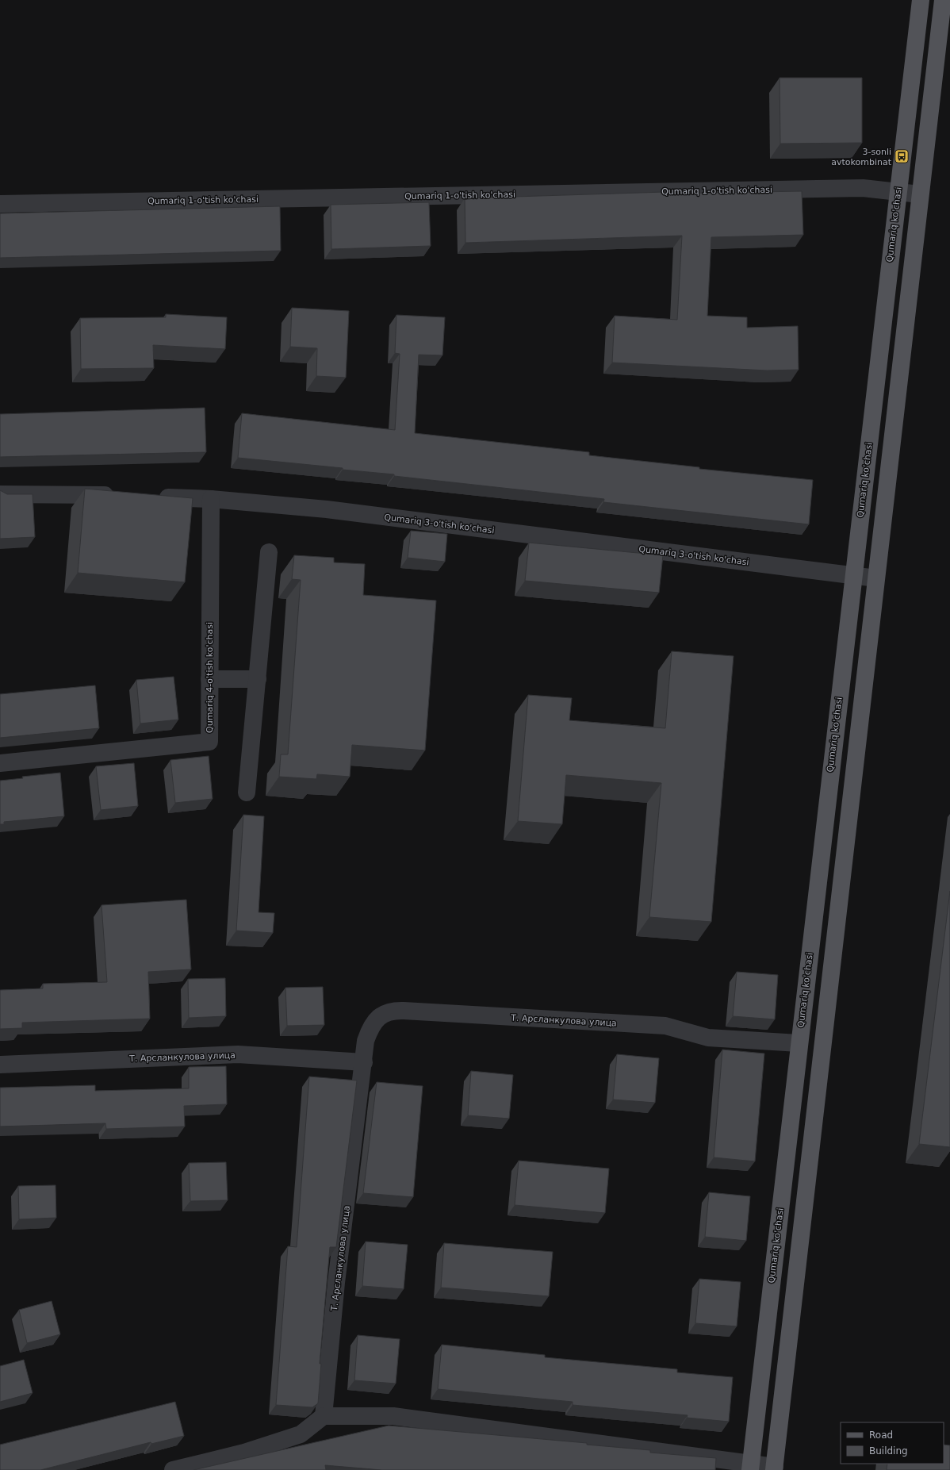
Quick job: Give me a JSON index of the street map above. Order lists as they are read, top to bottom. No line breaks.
{"streets":{"main road":["Qumariq ko'chasi"],"street":["Qumariq 1-o'tish ko'chasi","Qumariq 3-o'tish ko'chasi","Qumariq 4-o'tish ko'chasi","Т. Арсланкулова улица"]},"crossings":[["Qumariq 1-o'tish ko'chasi","Qumariq ko'chasi"],["Qumariq ko'chasi","Qumariq 3-o'tish ko'chasi"],["Qumariq ko'chasi","Т. Арсланкулова улица"],["Qumariq 3-o'tish ko'chasi","Qumariq 4-o'tish ko'chasi"]],"places":{"bus stop":["3-sonli avtokombinat"]},"legend":["Road","Building"]}
